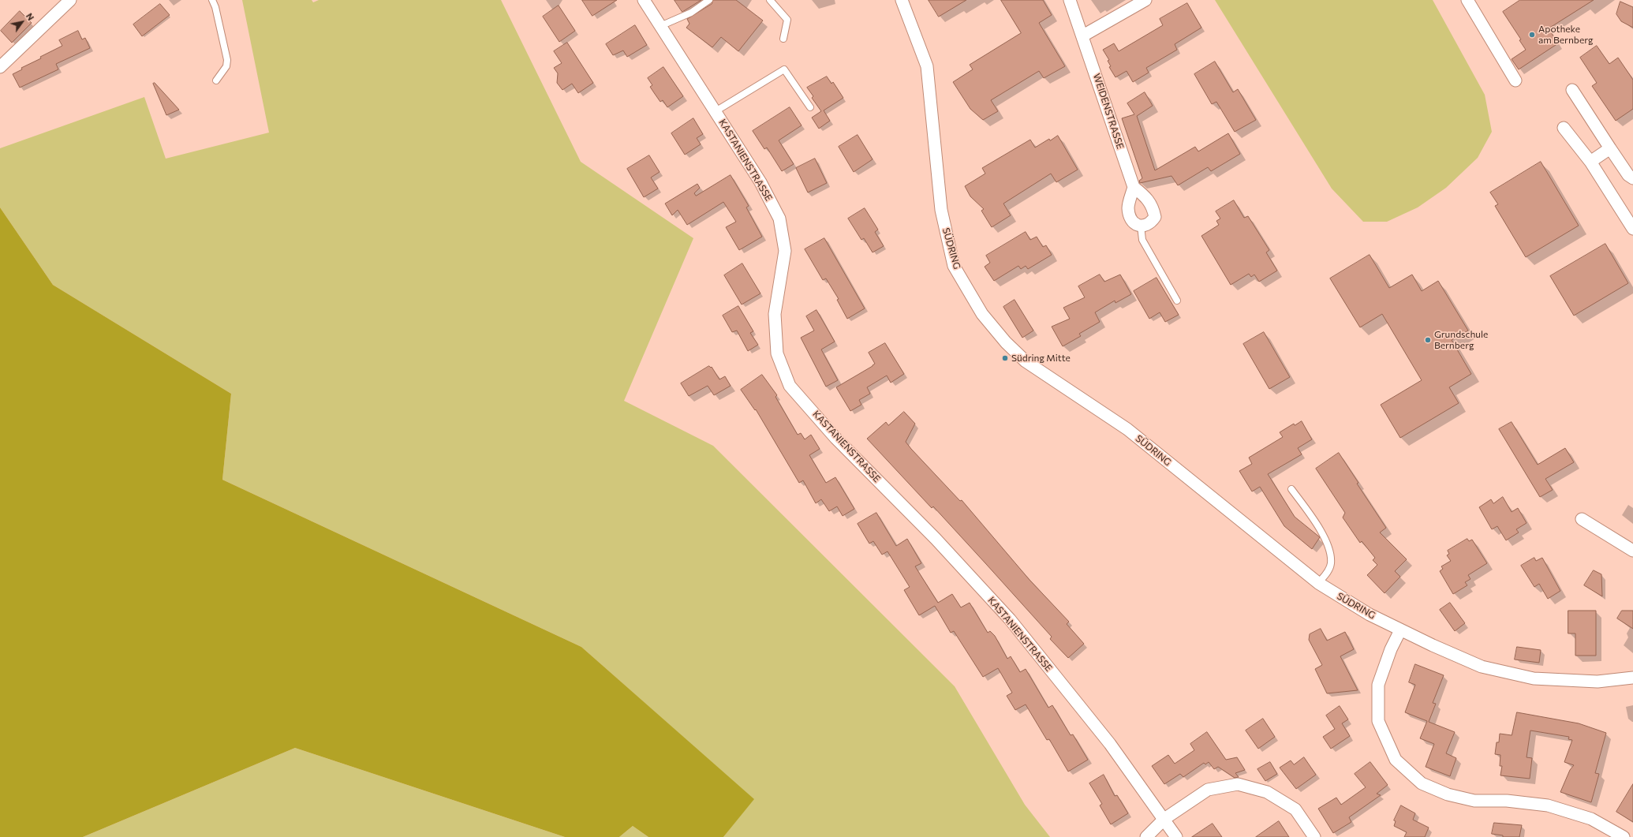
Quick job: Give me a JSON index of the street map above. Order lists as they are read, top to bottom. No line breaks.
{"streets":{"street":["WEIDENSTRASSE","KASTANIENSTRASSE","SÜDRING"]},"places":["Apotheke am Bernberg","Grundschule Bernberg","Südring Mitte"],"north":"top right"}
